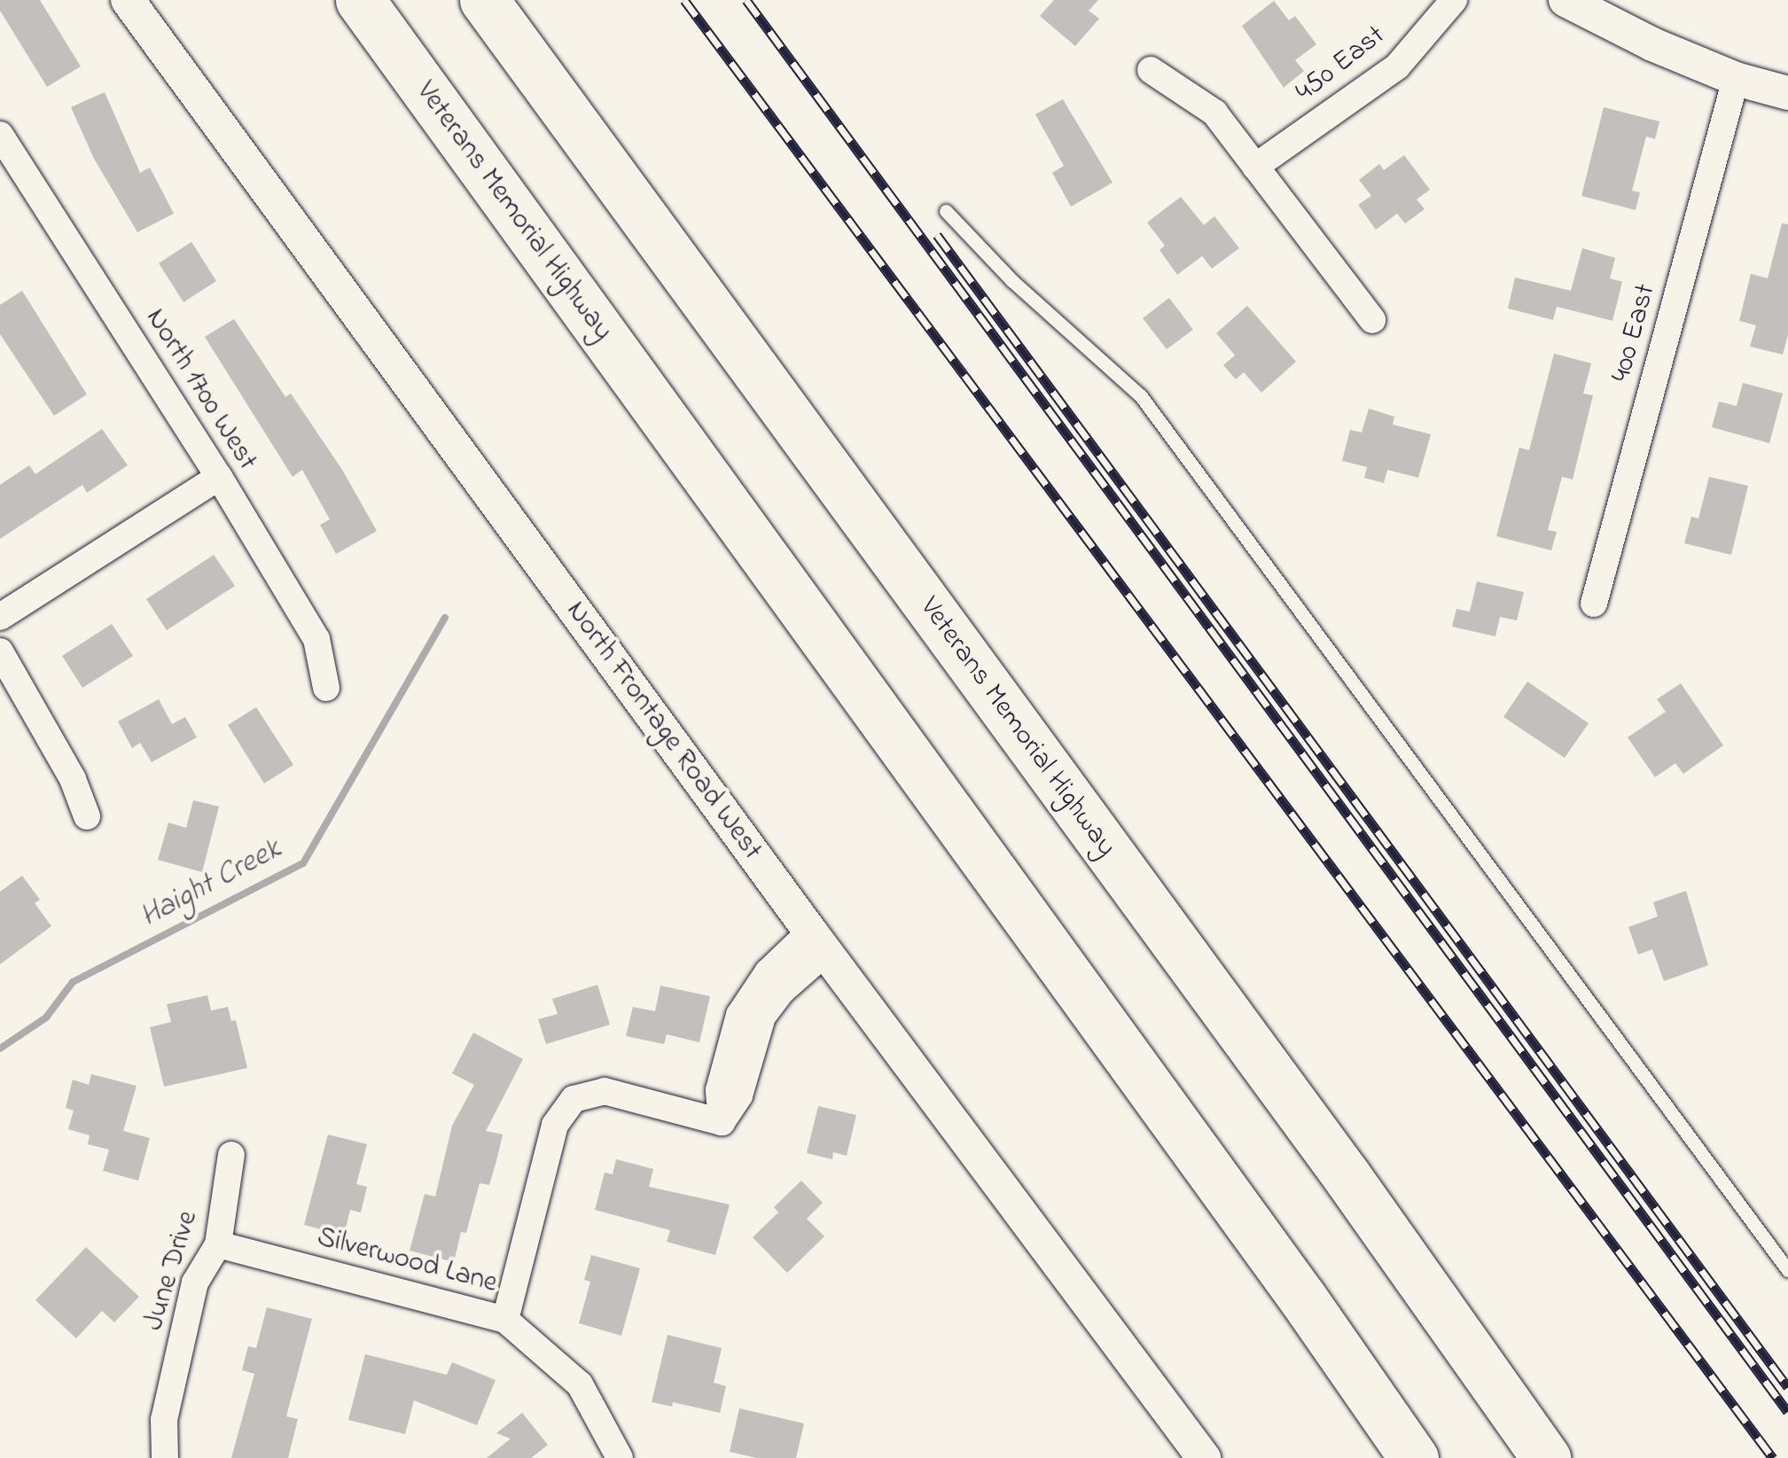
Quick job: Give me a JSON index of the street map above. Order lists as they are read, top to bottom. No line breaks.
{"streets":{"highway":["Veterans Memorial Highway"],"street":["450 East","400 East","North 1700 West","North Frontage Road West","Silverwood Lane","June Drive"]},"crossings":[["Silverwood Lane","June Drive"]],"water":["Haight Creek"]}
